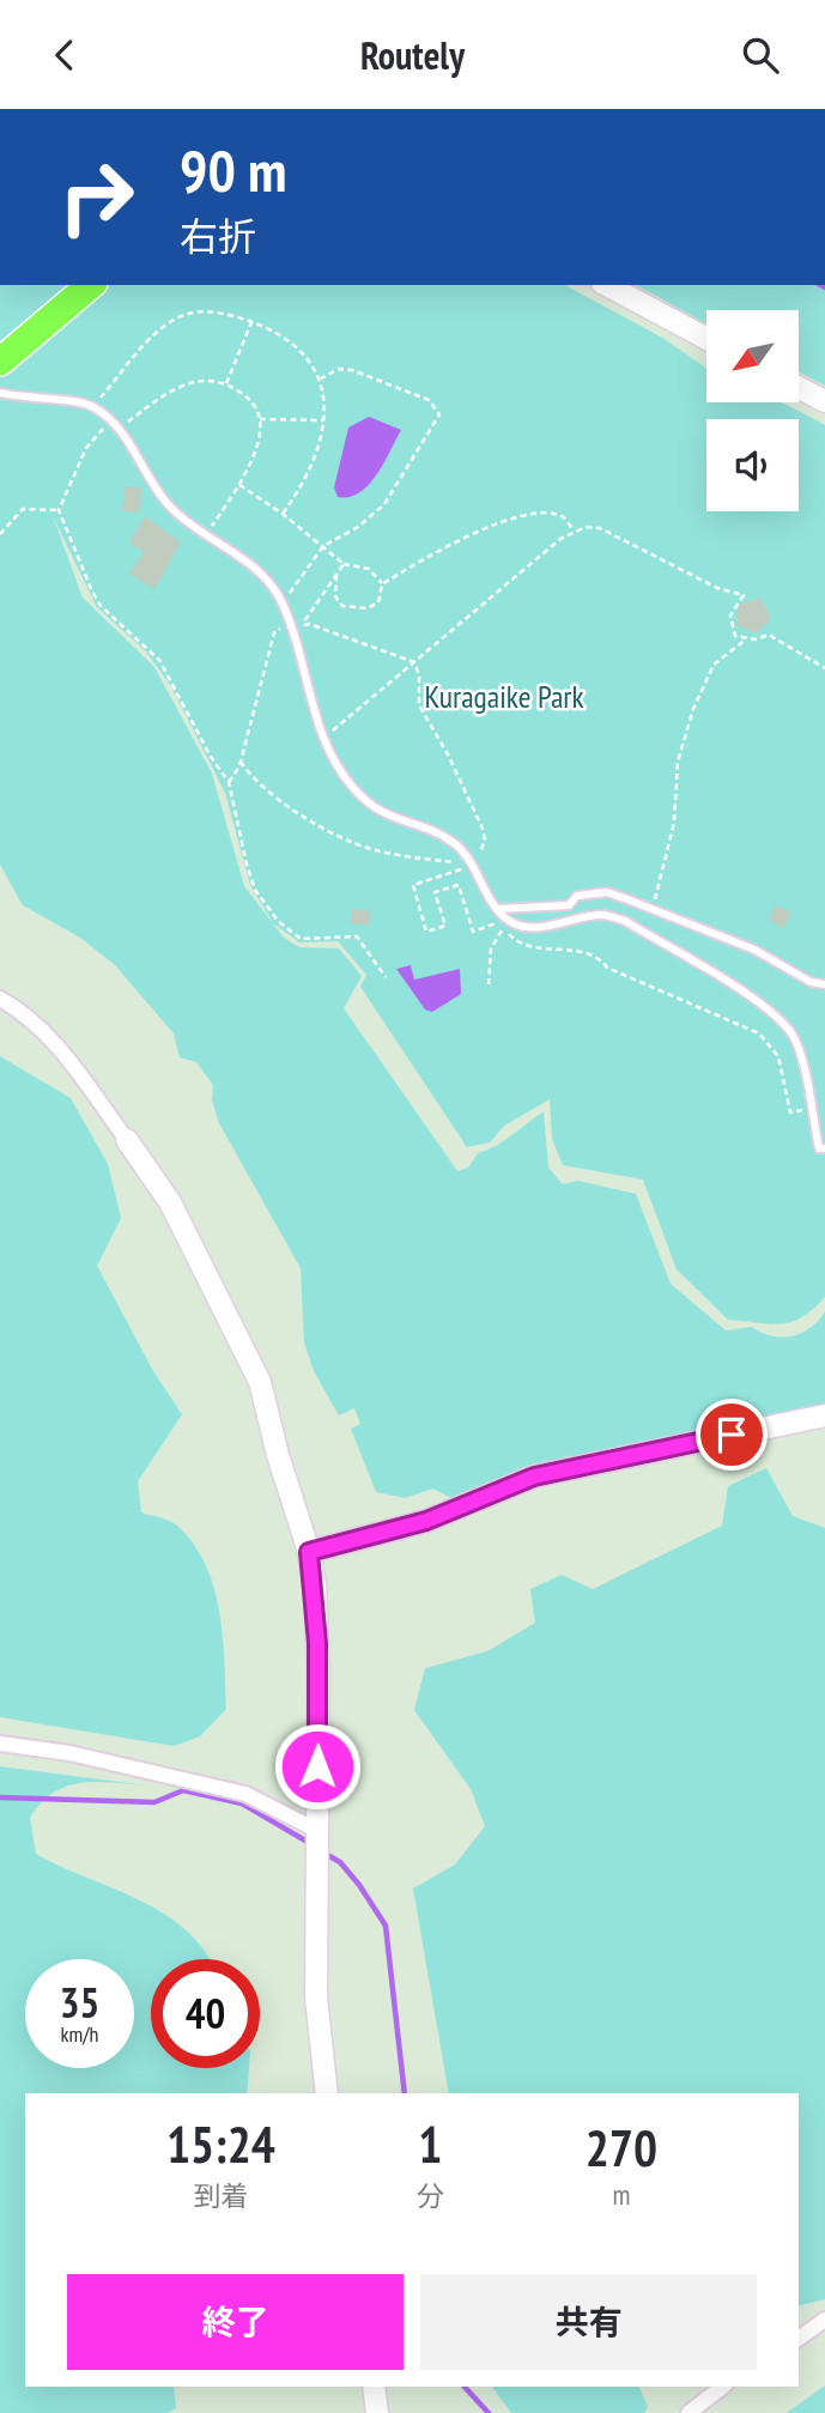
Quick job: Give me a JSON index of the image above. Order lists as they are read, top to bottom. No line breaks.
{"parks":["Kuragaike Park"],"north":"bottom left","page":{"header":"Routely","turn":["90 m","右折"],"speed":"35 km/h","limit":"40","eta":["15:24","到着","1","分","270","m"],"buttons":["終了","共有"]}}
